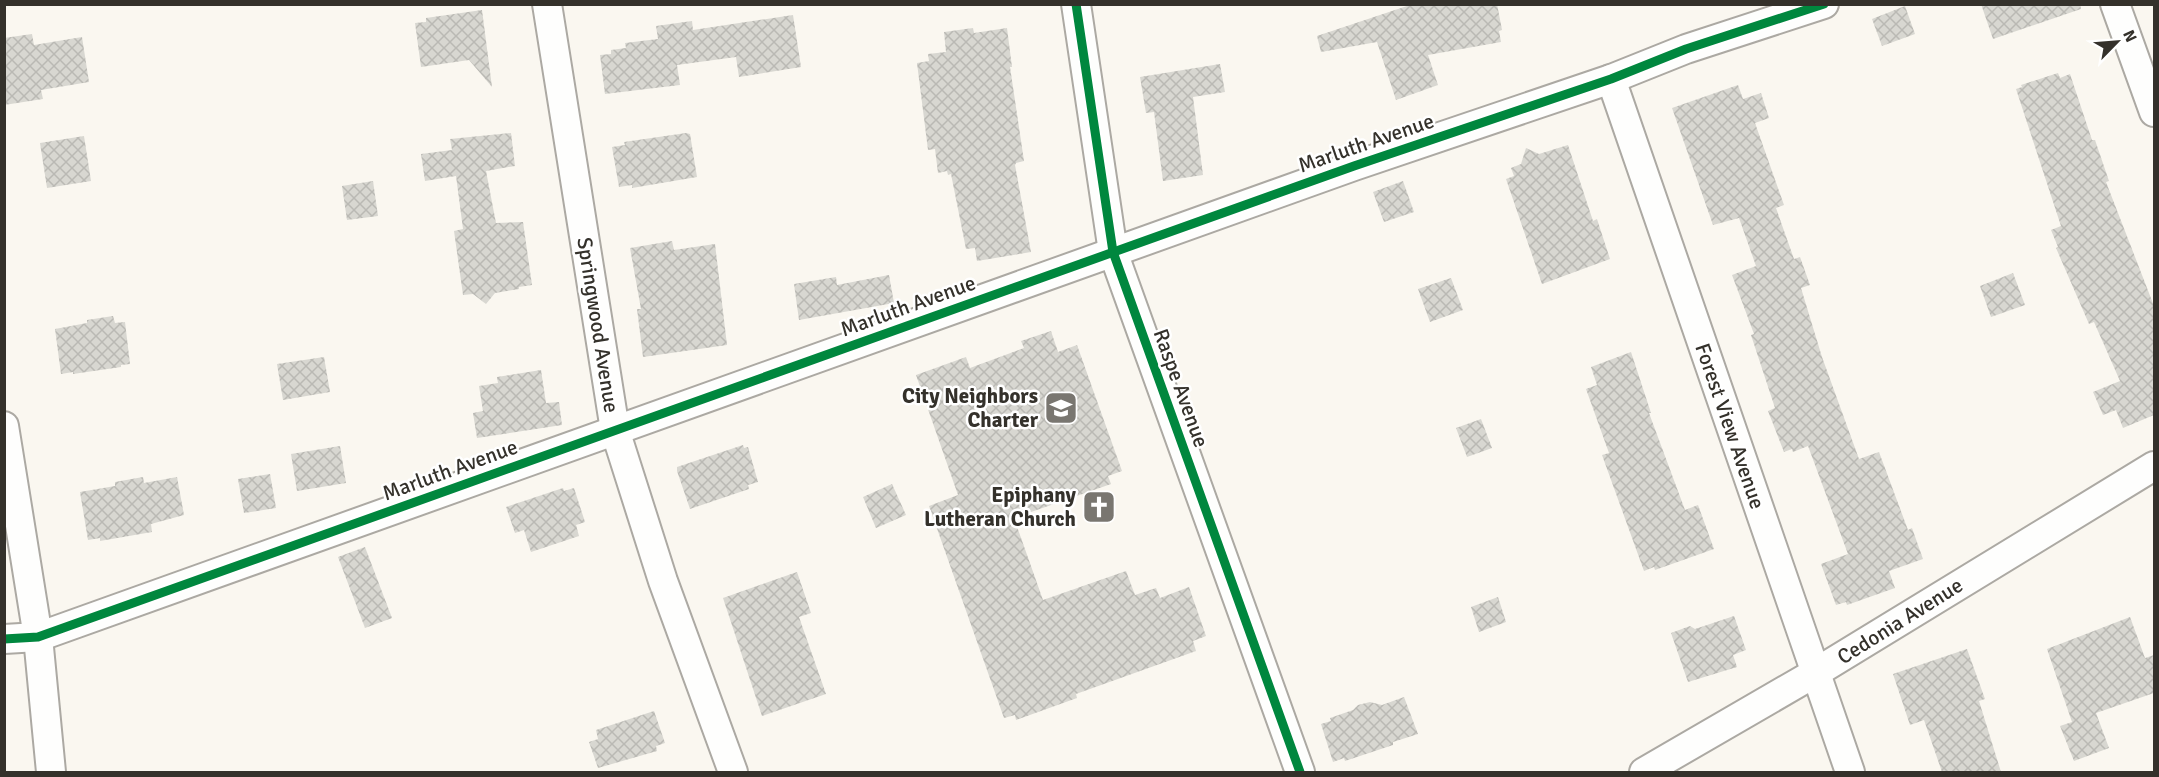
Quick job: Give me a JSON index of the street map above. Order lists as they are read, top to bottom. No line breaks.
{"streets":{"street":["Marluth Avenue","Springwood Avenue","Raspe Avenue","Forest View Avenue","Cedonia Avenue"]},"crossings":[["Marluth Avenue","Springwood Avenue"],["Marluth Avenue","Raspe Avenue"],["Marluth Avenue","Forest View Avenue"],["Forest View Avenue","Cedonia Avenue"]],"places":{"school or university":["City Neighbors Charter"],"church":["Epiphany Lutheran Church"]},"north":"top right"}
